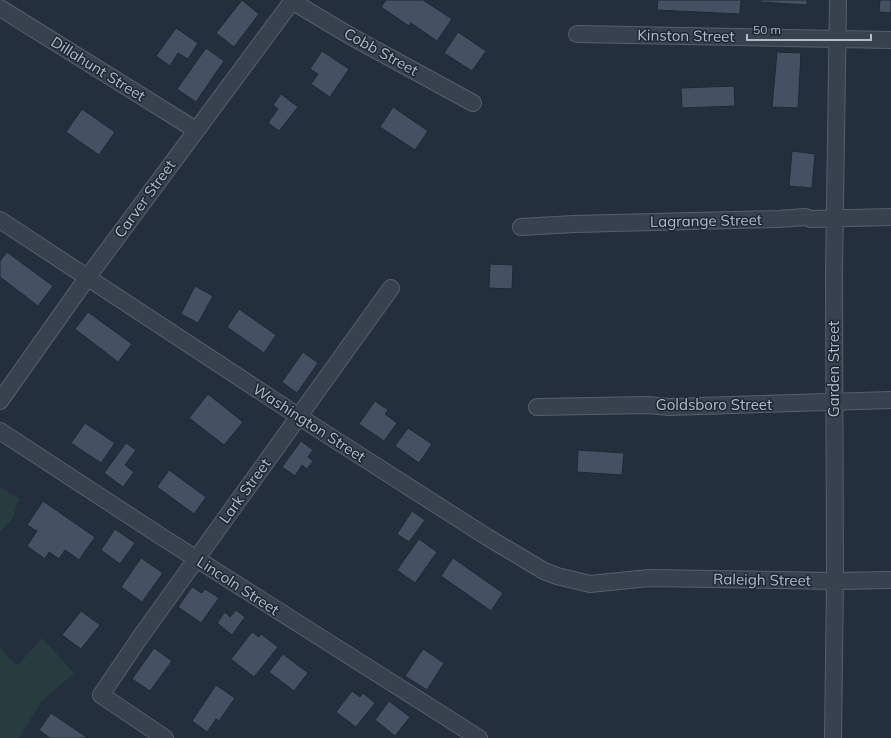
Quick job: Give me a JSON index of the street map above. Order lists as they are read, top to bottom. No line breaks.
{"streets":{"street":["Kinston Street","Cobb Street","Dillahunt Street","Carver Street","Lagrange Street","Garden Street","Goldsboro Street","Washington Street","Lark Street","Raleigh Street","Lincoln Street"]},"crossings":[["Kinston Street","Garden Street"],["Cobb Street","Carver Street"],["Dillahunt Street","Carver Street"],["Carver Street","Washington Street"],["Lagrange Street","Garden Street"],["Garden Street","Goldsboro Street"],["Garden Street","Raleigh Street"],["Washington Street","Lark Street"],["Washington Street","Raleigh Street"],["Lark Street","Lincoln Street"]],"scale_bar":"50 m"}
